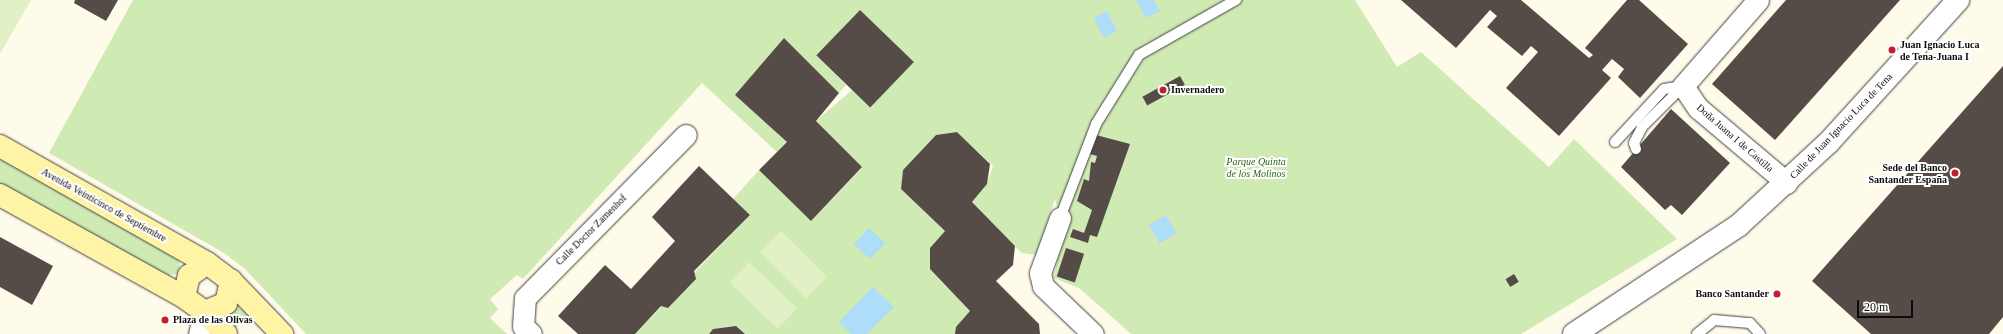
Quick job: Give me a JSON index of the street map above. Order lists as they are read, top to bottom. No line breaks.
{"streets":{"main road":["Avenida Veinticinco de Septiembre"],"street":["Calle de Juan Ignacio Luca de Tena","Doña Juana I de Castilla","Calle Doctor Zamenhof"]},"crossings":[["Calle de Juan Ignacio Luca de Tena","Doña Juana I de Castilla"]],"parks":["Parque Quinta de los Molinos"],"places":["Juan Ignacio Luca de Tena-Juana I","Invernadero","Sede del Banco Santander España","Banco Santander","Plaza de las Olivas"],"scale_bar":"20 m"}
